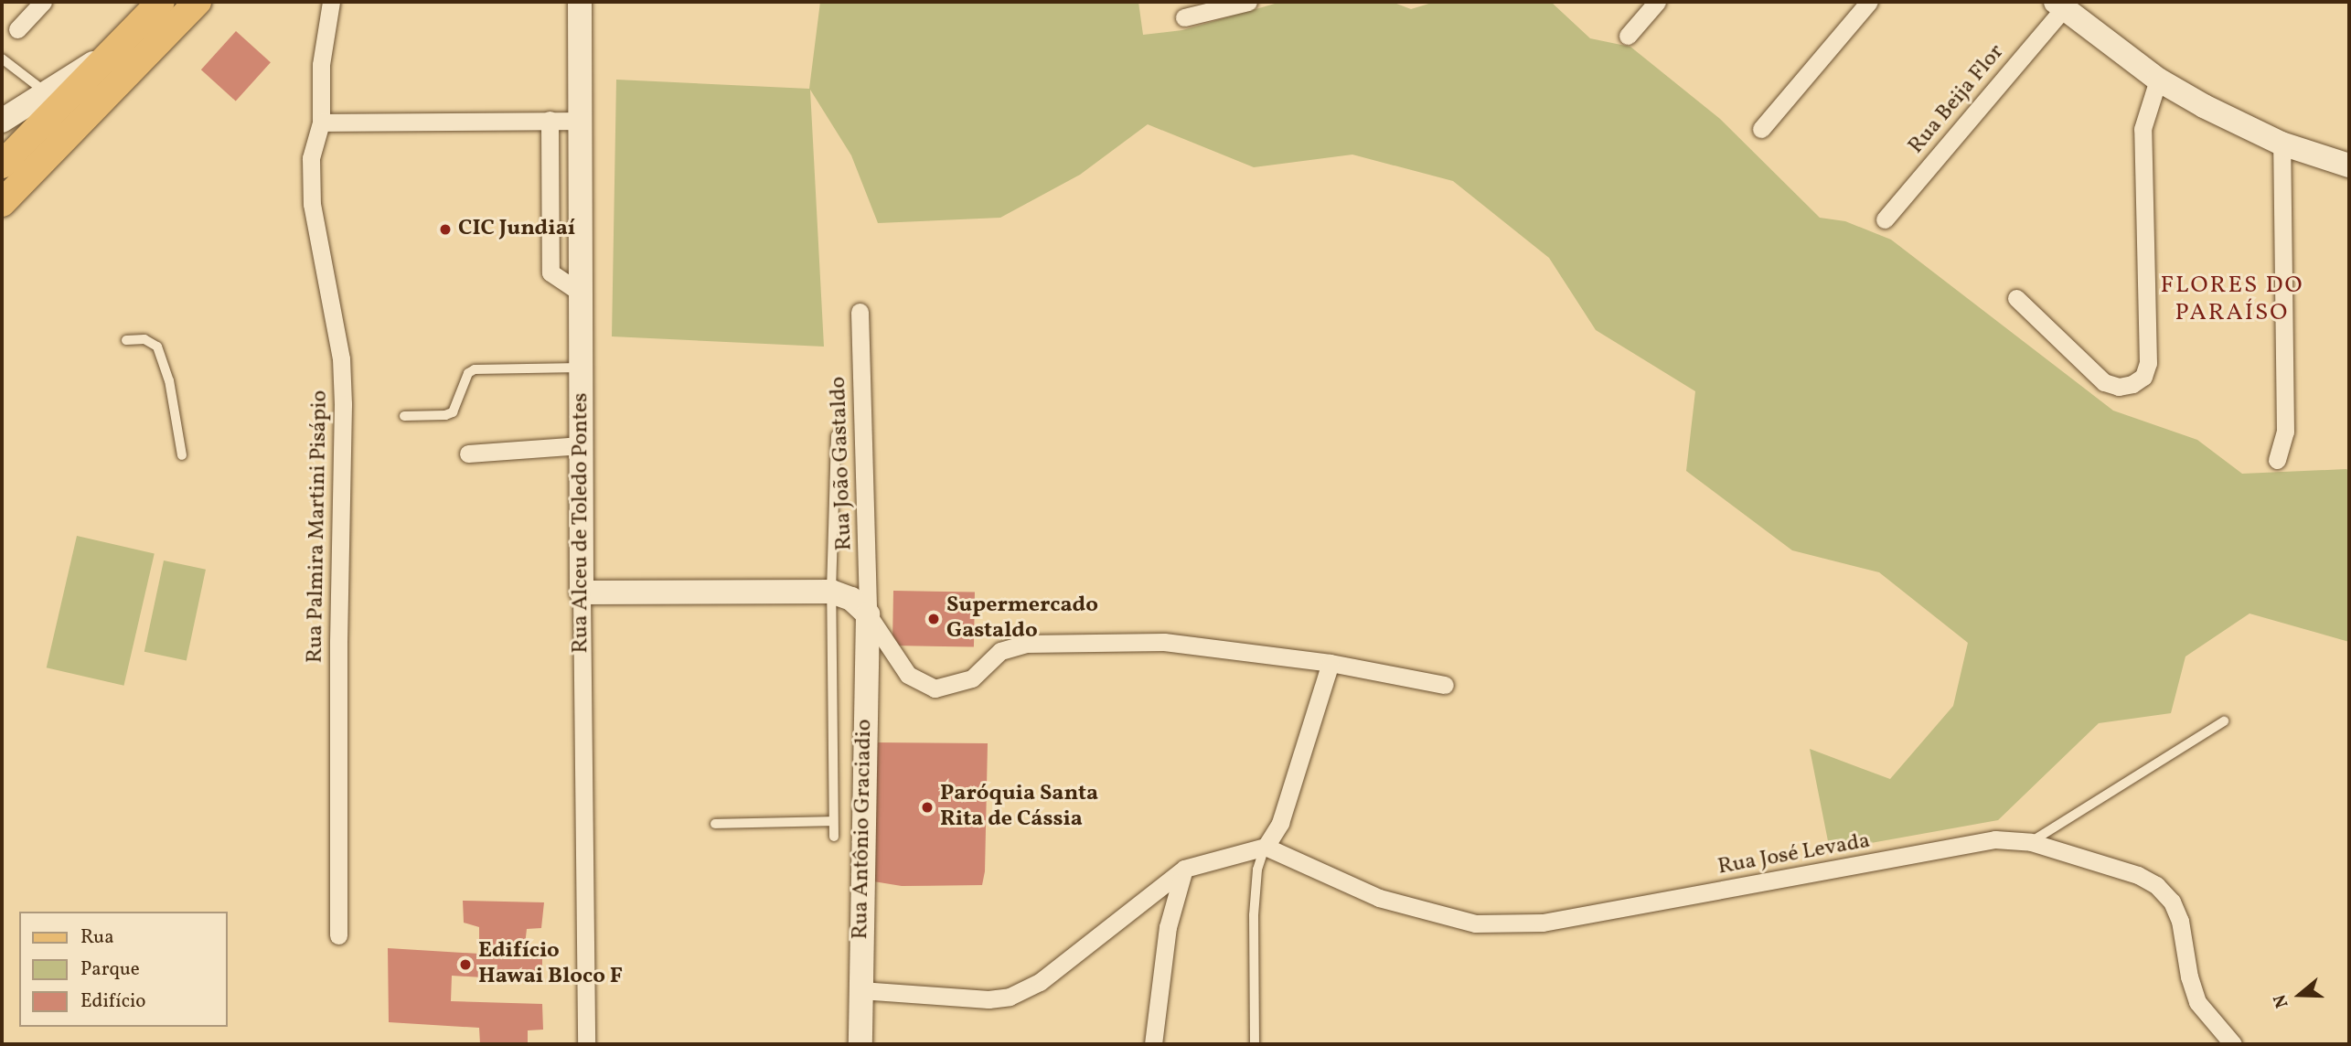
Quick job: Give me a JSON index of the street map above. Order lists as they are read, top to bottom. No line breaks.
{"streets":{"main road":["Rua Alceu de Toledo Pontes","Rua Antônio Graciadio"],"street":["Rua Beija Flor","Rua João Gastaldo","Rua Palmira Martini Pisápio","Rua José Levada"]},"crossings":[["Rua João Gastaldo","Rua Antônio Graciadio"]],"districts":["FLORES DO PARAÍSO"],"places":["CIC Jundiaí","Supermercado Gastaldo","Paróquia Santa Rita de Cássia","Edifício Hawai Bloco F"],"legend":["Rua","Parque","Edifício"],"north":"left"}
